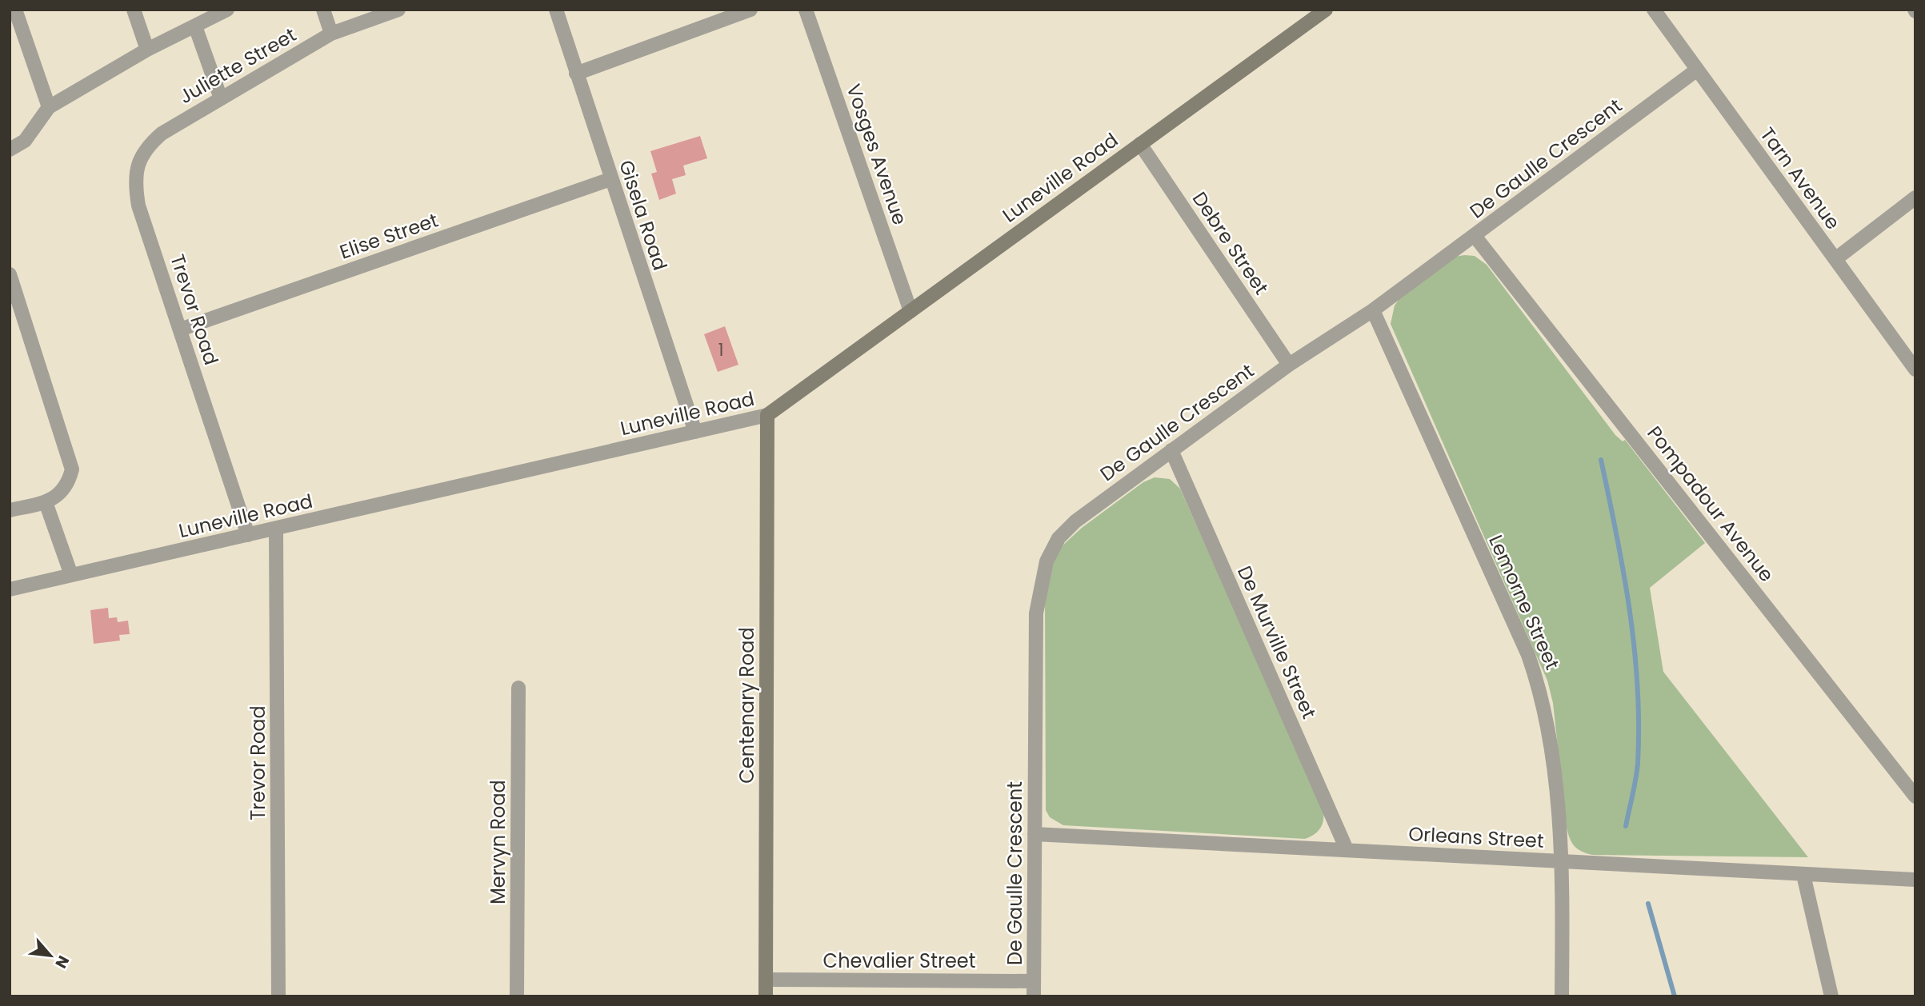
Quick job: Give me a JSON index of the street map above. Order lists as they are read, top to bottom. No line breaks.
{"streets":{"street":["Juliette Street","Vosges Avenue","De Gaulle Crescent","Luneville Road","Tarn Avenue","Gisela Road","Elise Street","Debre Street","Trevor Road","Pompadour Avenue","Lemorne Street","De Murville Street","Centenary Road","Orleans Street","Mervyn Road","Chevalier Street"]},"crossings":[["Juliette Street","Trevor Road"],["Vosges Avenue","Luneville Road"],["De Gaulle Crescent","Tarn Avenue"],["De Gaulle Crescent","Debre Street"],["De Gaulle Crescent","Pompadour Avenue"],["De Gaulle Crescent","Lemorne Street"],["De Gaulle Crescent","De Murville Street"],["De Gaulle Crescent","Orleans Street"],["De Gaulle Crescent","Chevalier Street"],["Luneville Road","Gisela Road"],["Luneville Road","Debre Street"],["Luneville Road","Trevor Road"],["Luneville Road","Centenary Road"],["Gisela Road","Elise Street"],["Elise Street","Trevor Road"],["Lemorne Street","Orleans Street"],["De Murville Street","Orleans Street"],["Centenary Road","Chevalier Street"]],"house_numbers":["1"],"north":"bottom right"}
